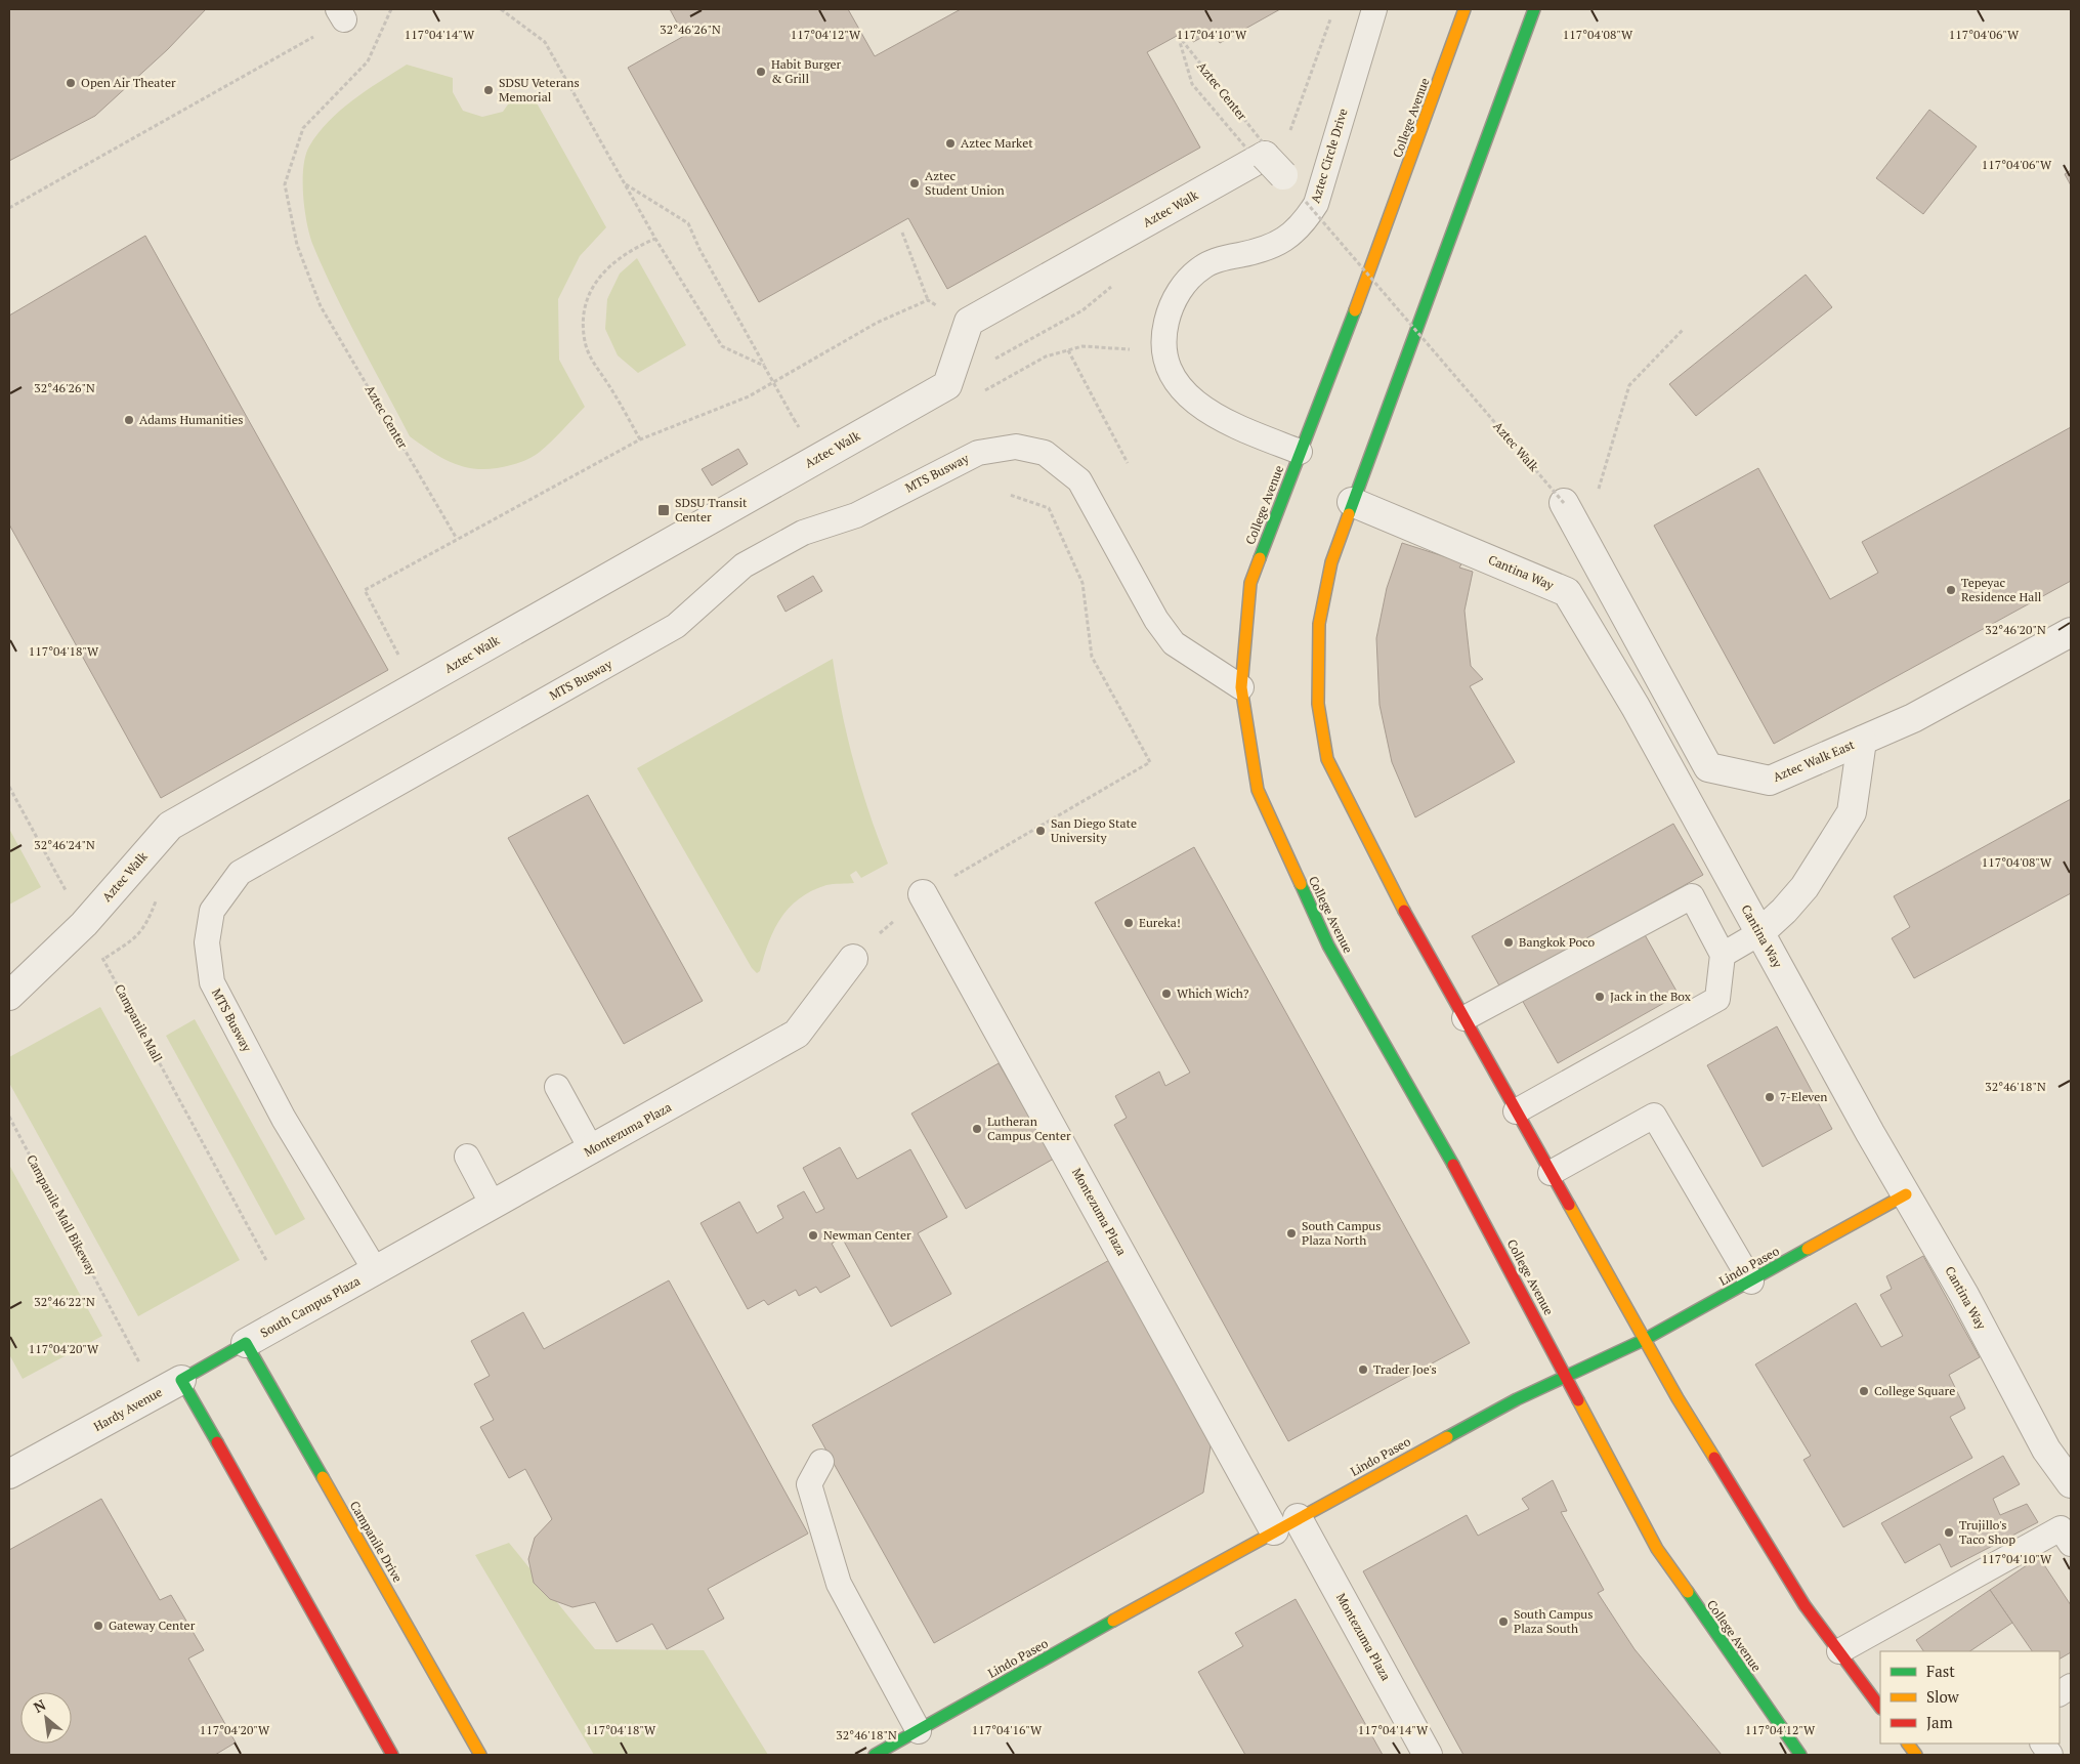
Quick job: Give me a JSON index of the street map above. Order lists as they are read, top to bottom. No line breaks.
{"streets":{"main road":["College Avenue","Lindo Paseo","Hardy Avenue","Campanile Drive"],"street":["Aztec Walk","Cantina Way","Aztec Walk East","Montezuma Plaza","South Campus Plaza"],"lane":["Aztec Circle Drive","MTS Busway"],"path":["Aztec Center","Campanile Mall","Campanile Mall Bikeway"]},"crossings":[["Aztec Center","Aztec Walk"],["College Avenue","Aztec Circle Drive"],["College Avenue","MTS Busway"],["College Avenue","Lindo Paseo"],["Aztec Walk","Aztec Walk East"],["Aztec Walk","Campanile Mall"],["MTS Busway","Montezuma Plaza"],["MTS Busway","South Campus Plaza"],["Cantina Way","Lindo Paseo"],["Montezuma Plaza","Lindo Paseo"],["Montezuma Plaza","South Campus Plaza"],["South Campus Plaza","Hardy Avenue"],["South Campus Plaza","Campanile Drive"],["Hardy Avenue","Campanile Drive"]],"places":{"other":["Habit Burger & Grill","Open Air Theater","SDSU Veterans Memorial","Aztec Market","Aztec Student Union","Adams Humanities","Tepeyac Residence Hall","San Diego State University","Eureka!","Bangkok Poco","Which Wich?","Jack in the Box","7-Eleven","Lutheran Campus Center","South Campus Plaza North","Newman Center","Trader Joe's","College Square","Trujillo's Taco Shop","South Campus Plaza South","Gateway Center"],"transit":["SDSU Transit Center"]},"legend":["Fast","Slow","Jam"],"north":"top left","coordinates":["32°46'26\"N","117°04'14\"W","117°04'12\"W","117°04'10\"W","117°04'08\"W","117°04'06\"W","32°46'20\"N","117°04'18\"W","32°46'24\"N","32°46'18\"N","32°46'22\"N","117°04'20\"W","117°04'16\"W"]}
